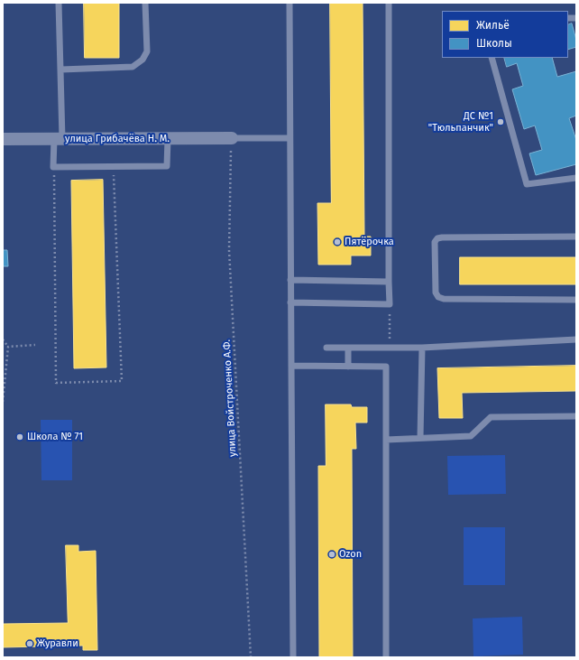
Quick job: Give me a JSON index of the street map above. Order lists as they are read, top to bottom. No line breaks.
{"streets":{"street":["улица Грибачёва Н. М."],"path":["улица Войстроченко А.Ф."]},"crossings":[["улица Грибачёва Н. М.","улица Войстроченко А.Ф."]],"places":["ДС №1 \"Тюльпанчик\"","Пятёрочка","Школа № 71","Ozon","Журавли"],"legend":["Жильё","Школы"]}
